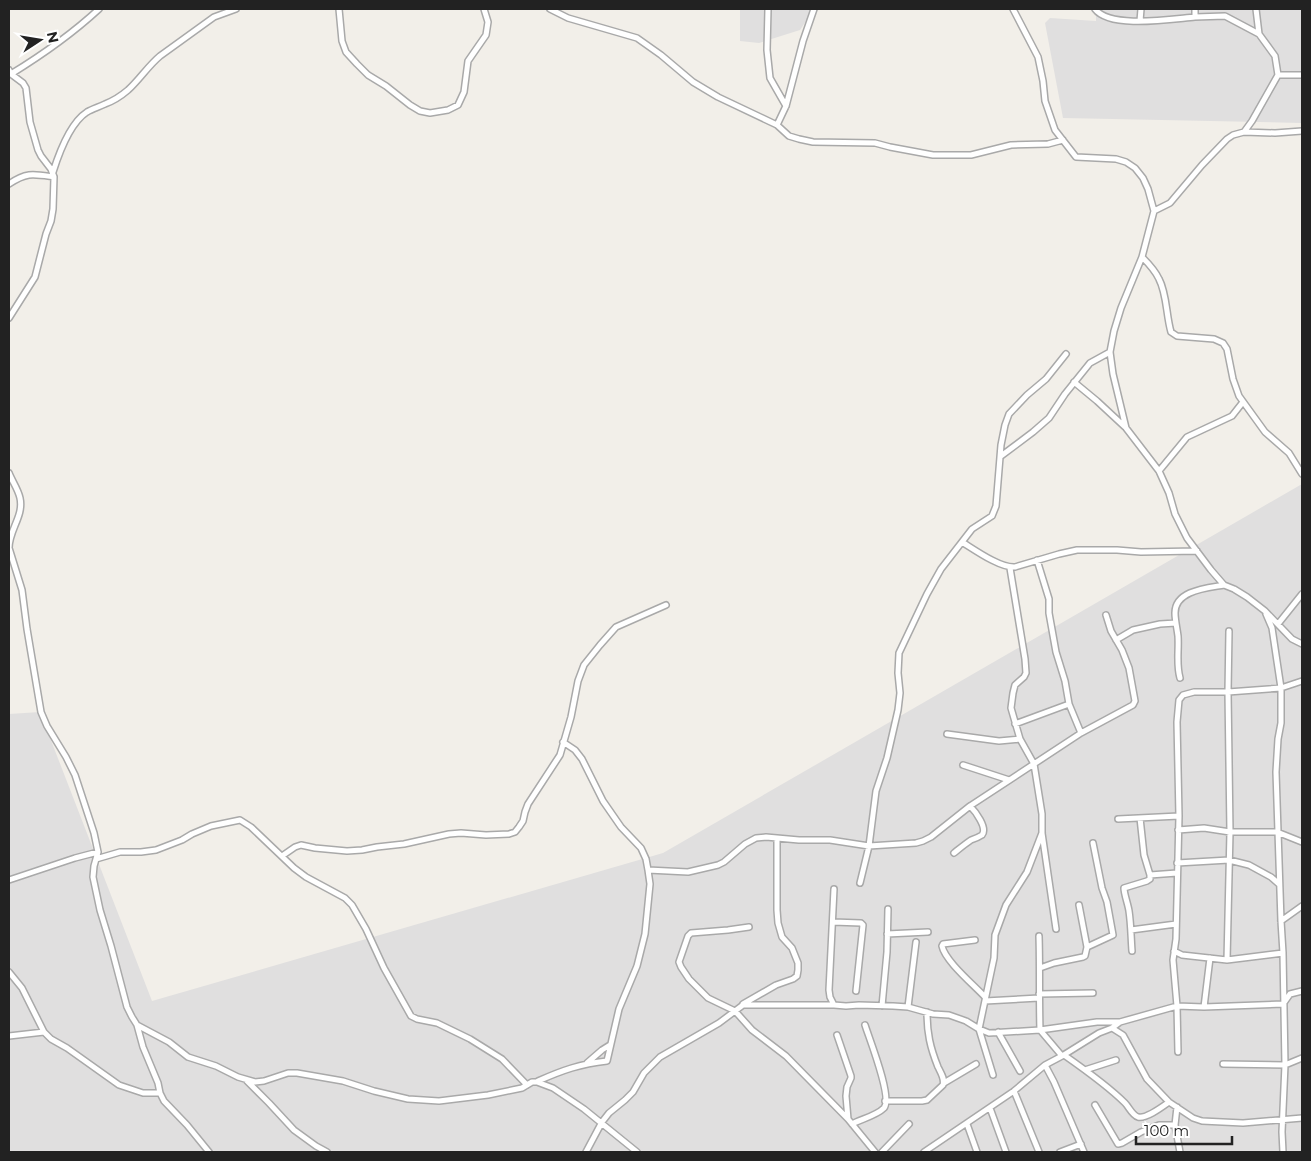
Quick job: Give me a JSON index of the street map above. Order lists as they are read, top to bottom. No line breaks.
{"scale_bar":"100 m","north":"right"}
